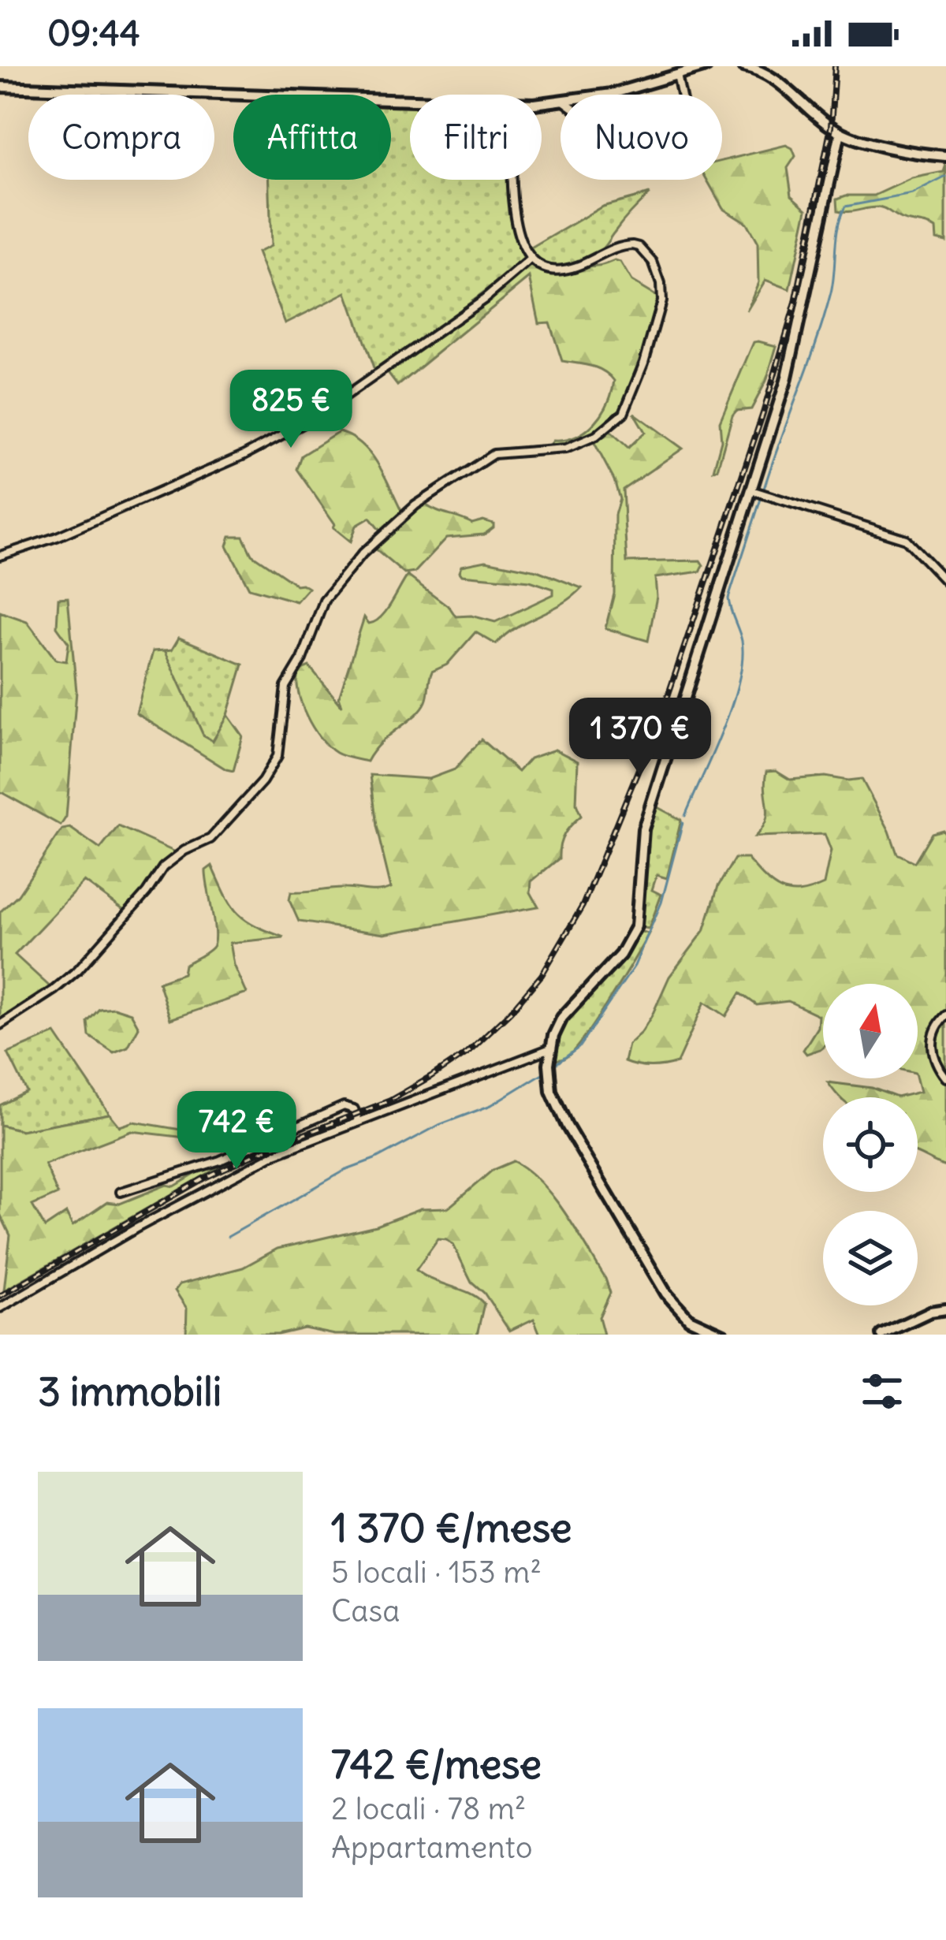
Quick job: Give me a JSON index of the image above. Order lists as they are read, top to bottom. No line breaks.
{"north":"top","page":{"status":"09:44","chip":["Compra","Affitta","Filtri","Nuovo"],"price":["825 €","1 370 €","742 €"],"heading":"3 immobili","list":[{"name":"1 370 €/mese","note":"5 locali · 153 m² · Casa"},{"name":"742 €/mese","note":"2 locali · 78 m² · Appartamento"}]}}
